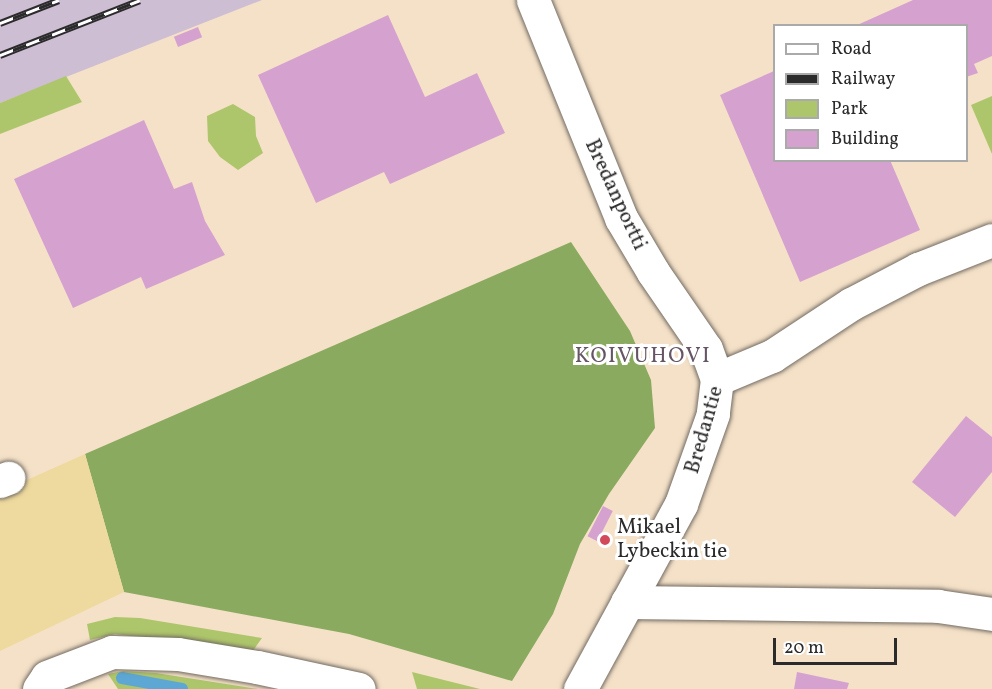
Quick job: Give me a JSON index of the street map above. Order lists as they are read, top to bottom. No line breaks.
{"streets":{"street":["Bredanportti","Bredantie"]},"crossings":[["Bredanportti","Bredantie"]],"districts":["KOIVUHOVI"],"places":["Mikael Lybeckin tie"],"legend":["Road","Railway","Park","Building"],"scale_bar":"20 m"}
